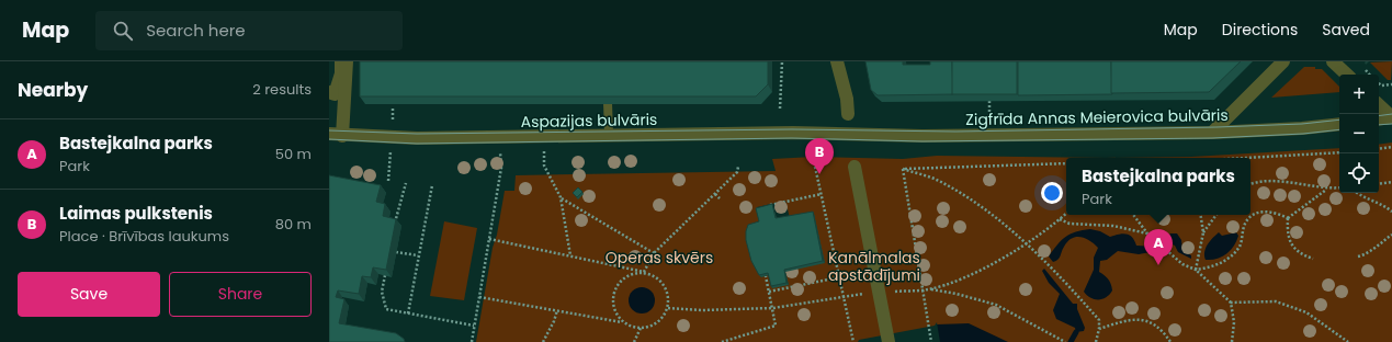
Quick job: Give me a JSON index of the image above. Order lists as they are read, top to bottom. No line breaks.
{"streets":{"street":["Zigfrīda Annas Meierovica bulvāris","Aspazijas bulvāris"]},"crossings":[["Zigfrīda Annas Meierovica bulvāris","Aspazijas bulvāris"]],"parks":["Operas skvērs","Kanālmalas apstādījumi"],"page":{"header":"Map","search":"Search here","nav":["Map","Directions","Saved"],"heading":["Nearby","2 results"],"map_buttons":["+","−"],"list":[{"mark":"A","name":"Bastejkalna parks","note":"Park","value":"50 m"},{"mark":"B","name":"Laimas pulkstenis","note":"Place · Brīvības laukums","value":"80 m"}],"pins":["B","A"],"popup":["Bastejkalna parks","Park"],"buttons":["Save","Share"]}}
